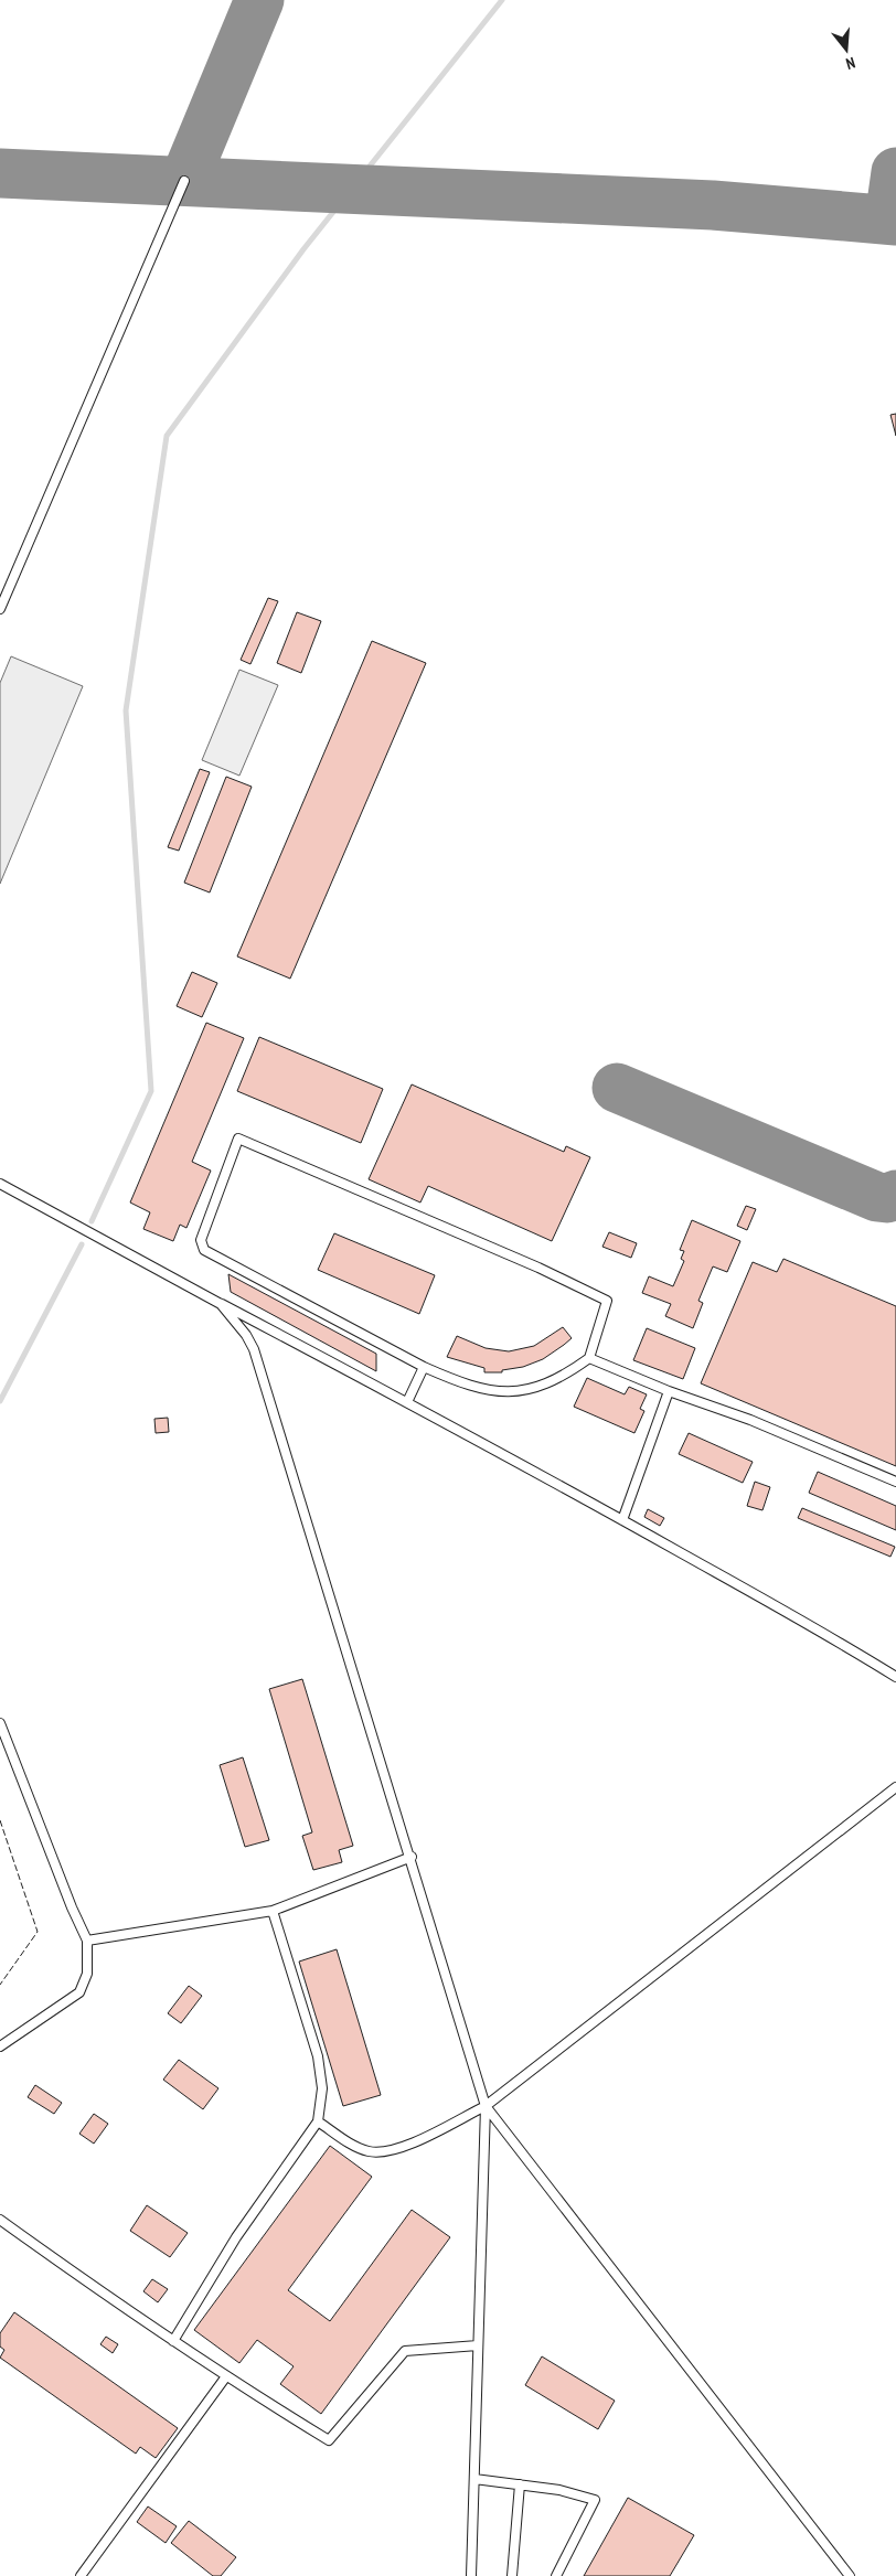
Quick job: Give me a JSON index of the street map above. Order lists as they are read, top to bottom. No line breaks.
{"north":"bottom"}
